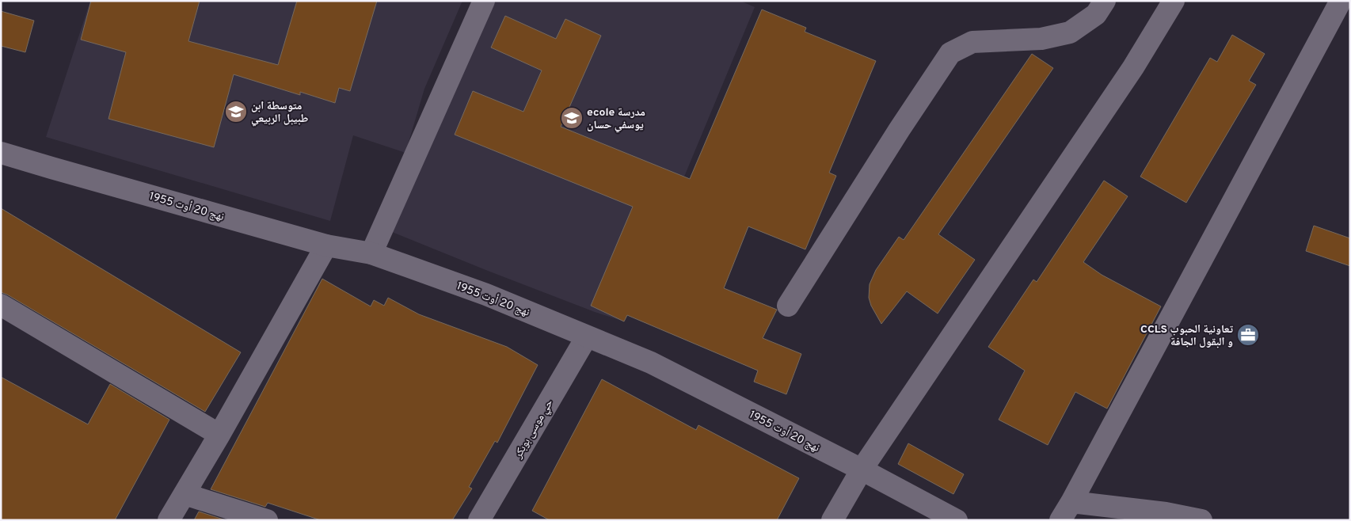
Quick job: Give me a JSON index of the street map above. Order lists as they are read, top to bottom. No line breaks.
{"streets":{"street":["نهج 20 أوت 1955","حي موسى بوبكر"]},"crossings":[["نهج 20 أوت 1955","حي موسى بوبكر"]],"places":{"school or university":["متوسطة ابن طبيبل الربيعي","ecole مدرسة يوسفي حسان"],"office":["CCLS تعاونية الحبوب و البقول الجافة"]}}
